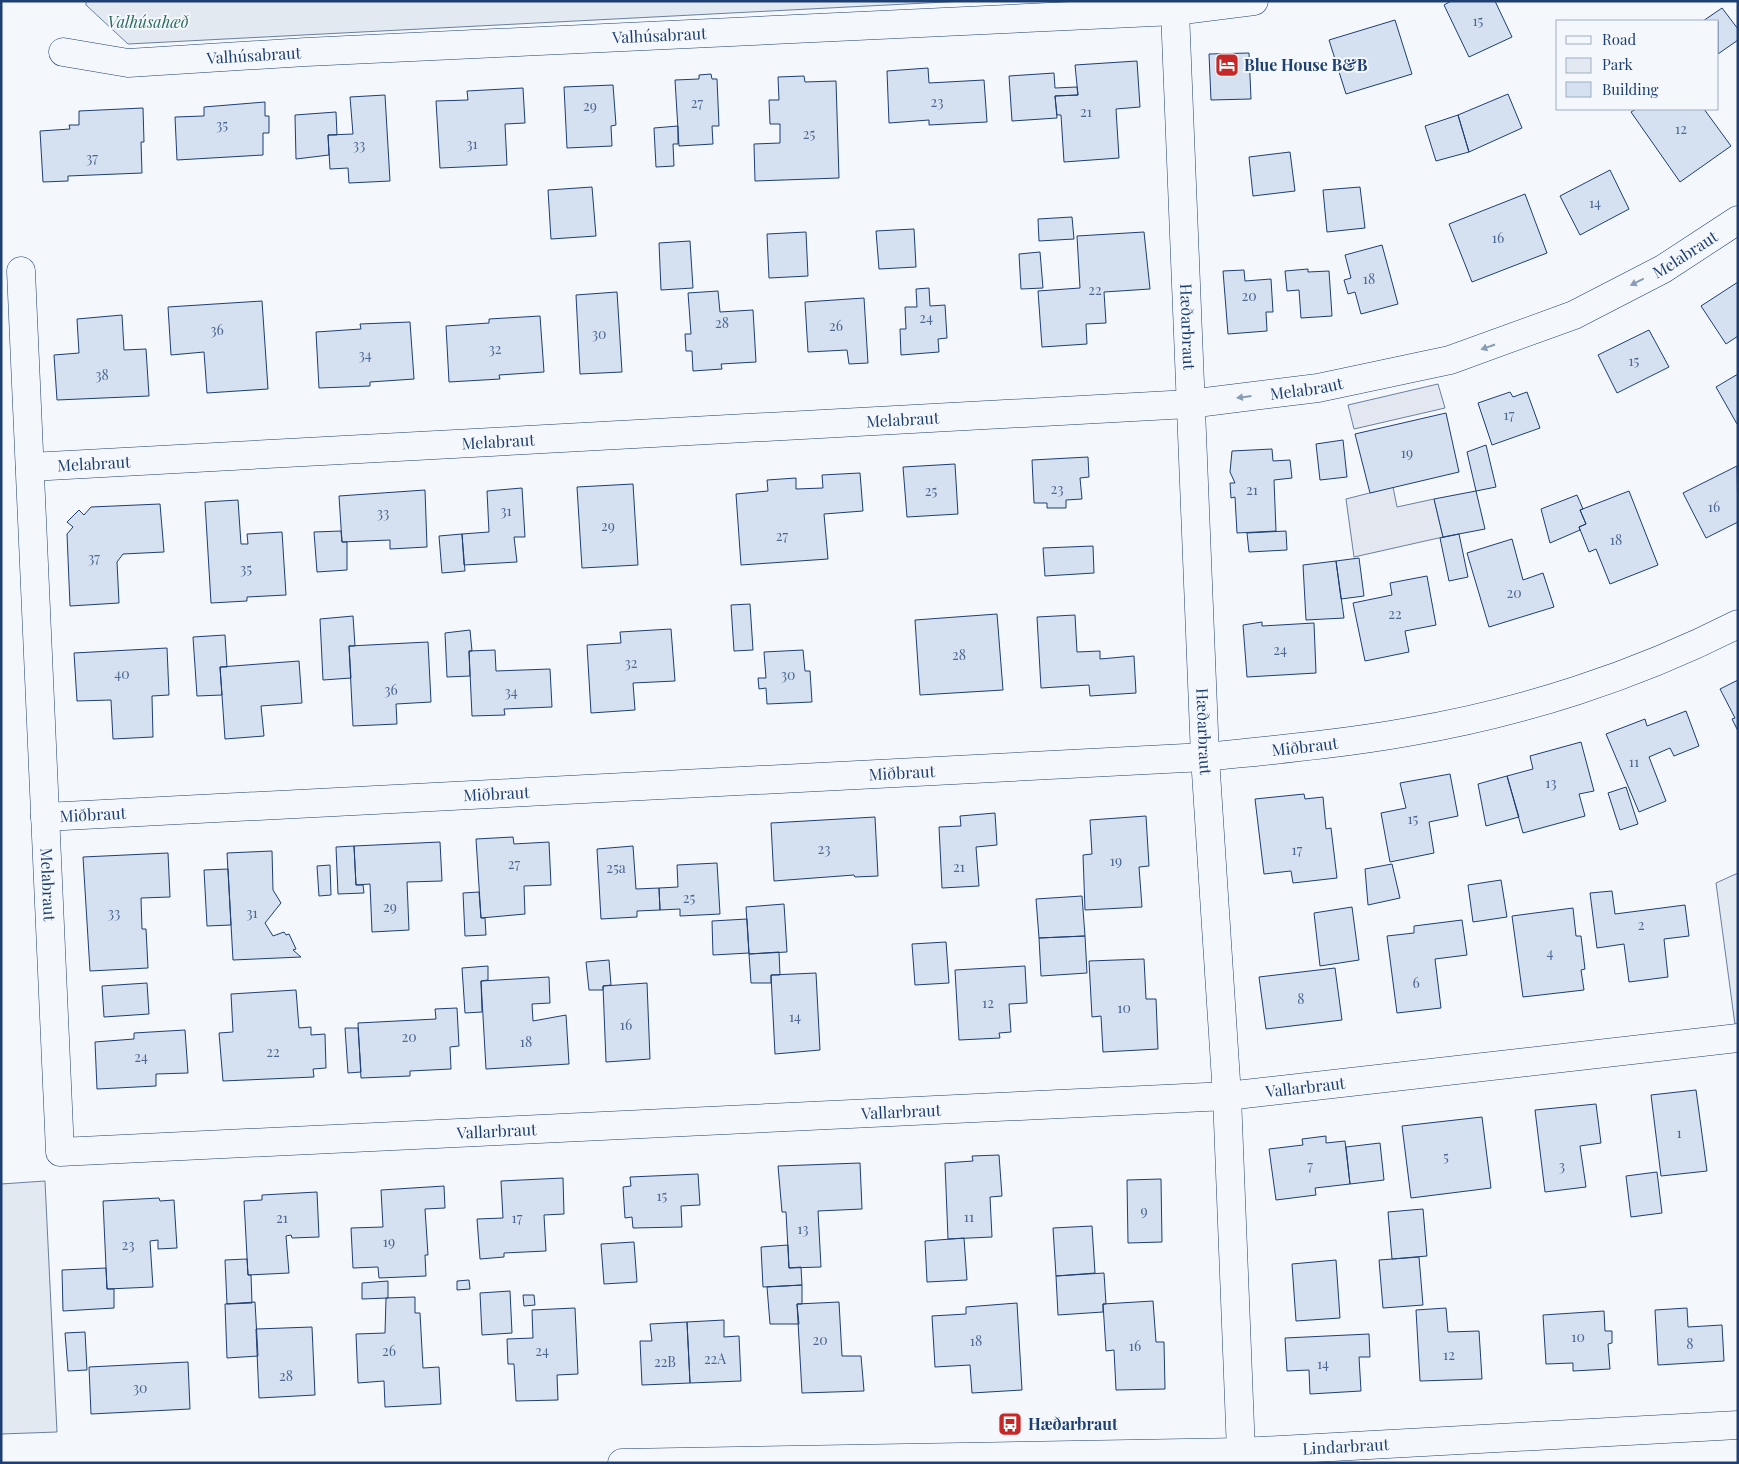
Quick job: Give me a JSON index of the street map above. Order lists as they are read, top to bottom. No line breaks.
{"streets":{"street":["Valhúsabraut","Melabraut","Hæðarbraut","Miðbraut","Vallarbraut","Lindarbraut"]},"crossings":[["Valhúsabraut","Hæðarbraut"],["Melabraut","Hæðarbraut"],["Melabraut","Miðbraut"],["Melabraut","Vallarbraut"],["Hæðarbraut","Miðbraut"],["Hæðarbraut","Vallarbraut"],["Hæðarbraut","Lindarbraut"]],"parks":["Valhúsahæð"],"places":{"hotel":["Blue House B&B"],"bus stop":["Hæðarbraut"]},"house_numbers":["15","23","27","29","21","35","12","25","31","33","37","14","16","18","22","20","24","28","26","36","30","32","34","15","38","17","19","23","21","25","16","31","33","29","27","18","37","35","20","22","24","28","32","40","30","36","34","11","13","15","23","17","19","27","21","25a","25","29","33","31","2","4","6","8","12","10","14","16","20","18","22","24","1","5","7","3","15","9","11","21","17","13","19","23","10","20","18","8","16","26","24","12","22A","22B","14","28","30"],"legend":["Road","Park","Building"]}
